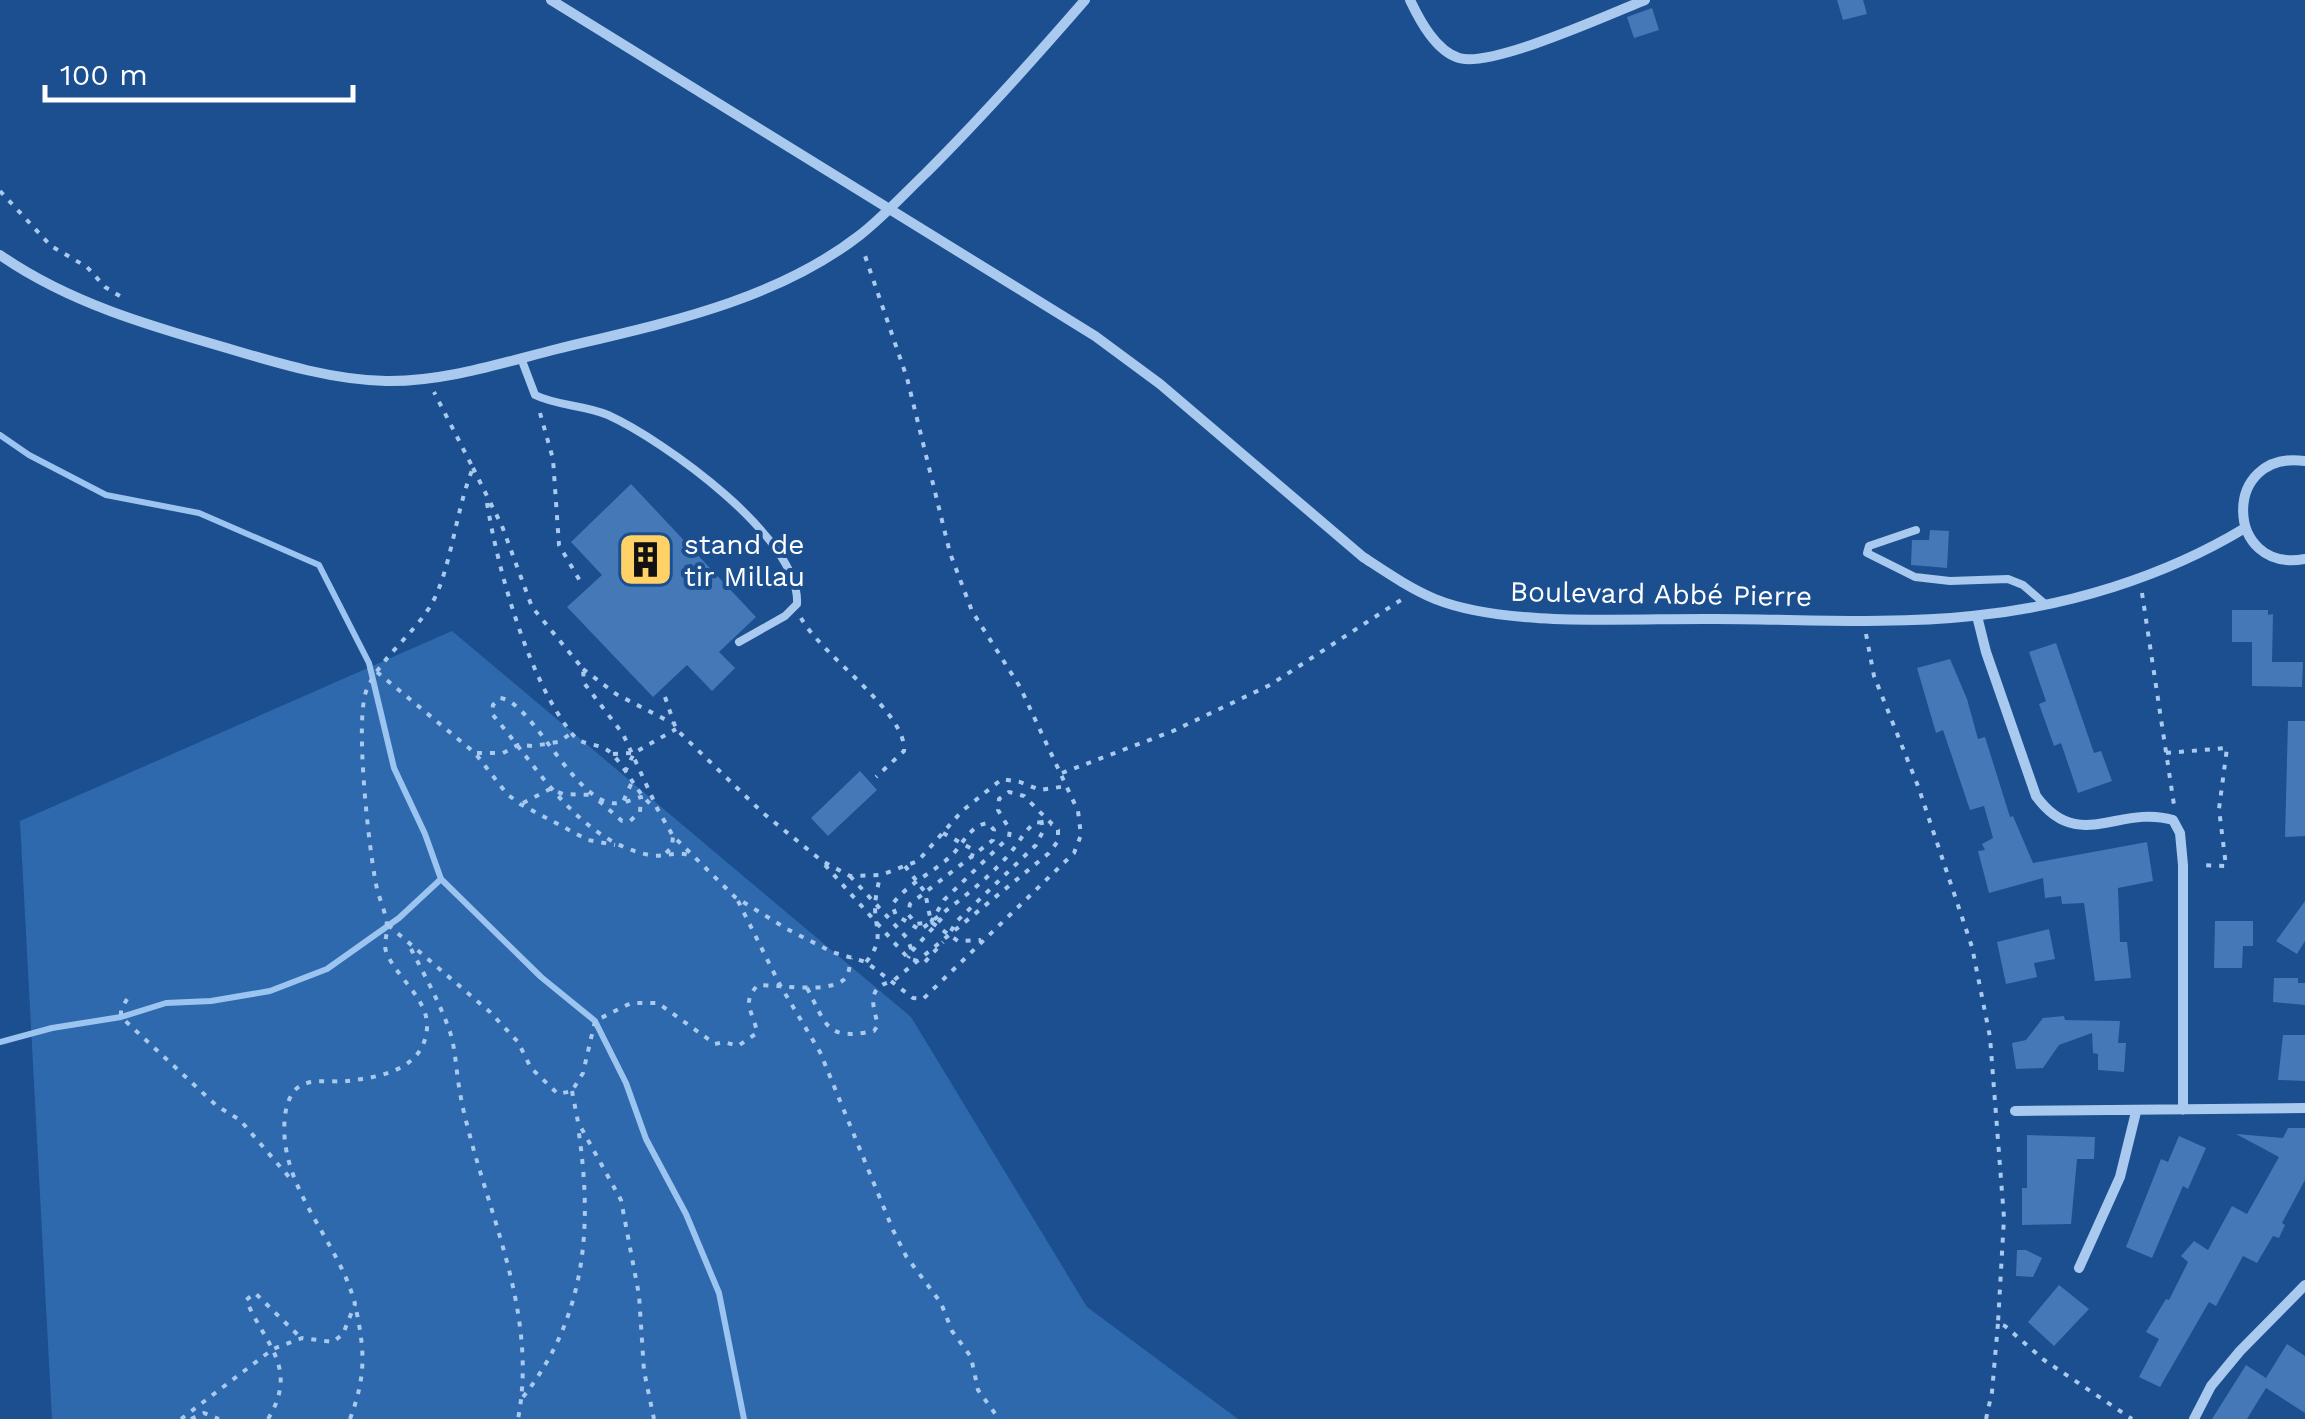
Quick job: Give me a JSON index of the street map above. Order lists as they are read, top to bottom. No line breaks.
{"streets":{"street":["Boulevard Abbé Pierre"]},"places":{"building":["stand de tir Millau"]},"scale_bar":"100 m"}
